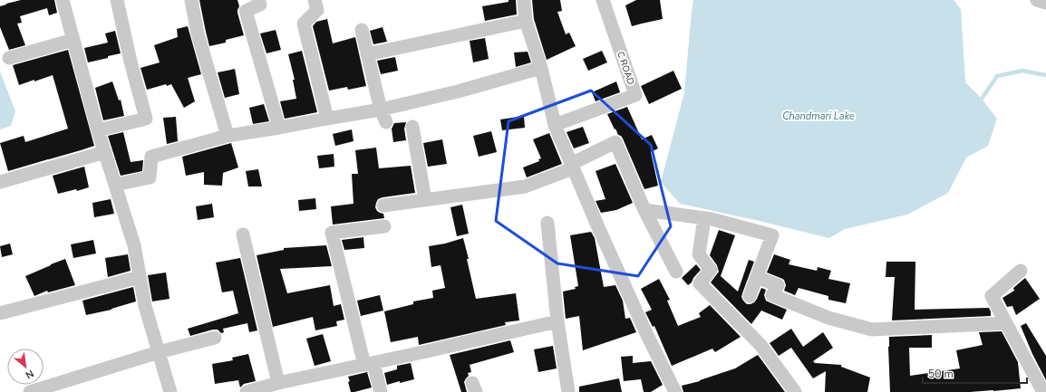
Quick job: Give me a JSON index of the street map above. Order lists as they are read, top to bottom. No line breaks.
{"streets":{"street":["C ROAD"]},"water":["Chandmari Lake"],"scale_bar":"50 m","north":"bottom right"}
